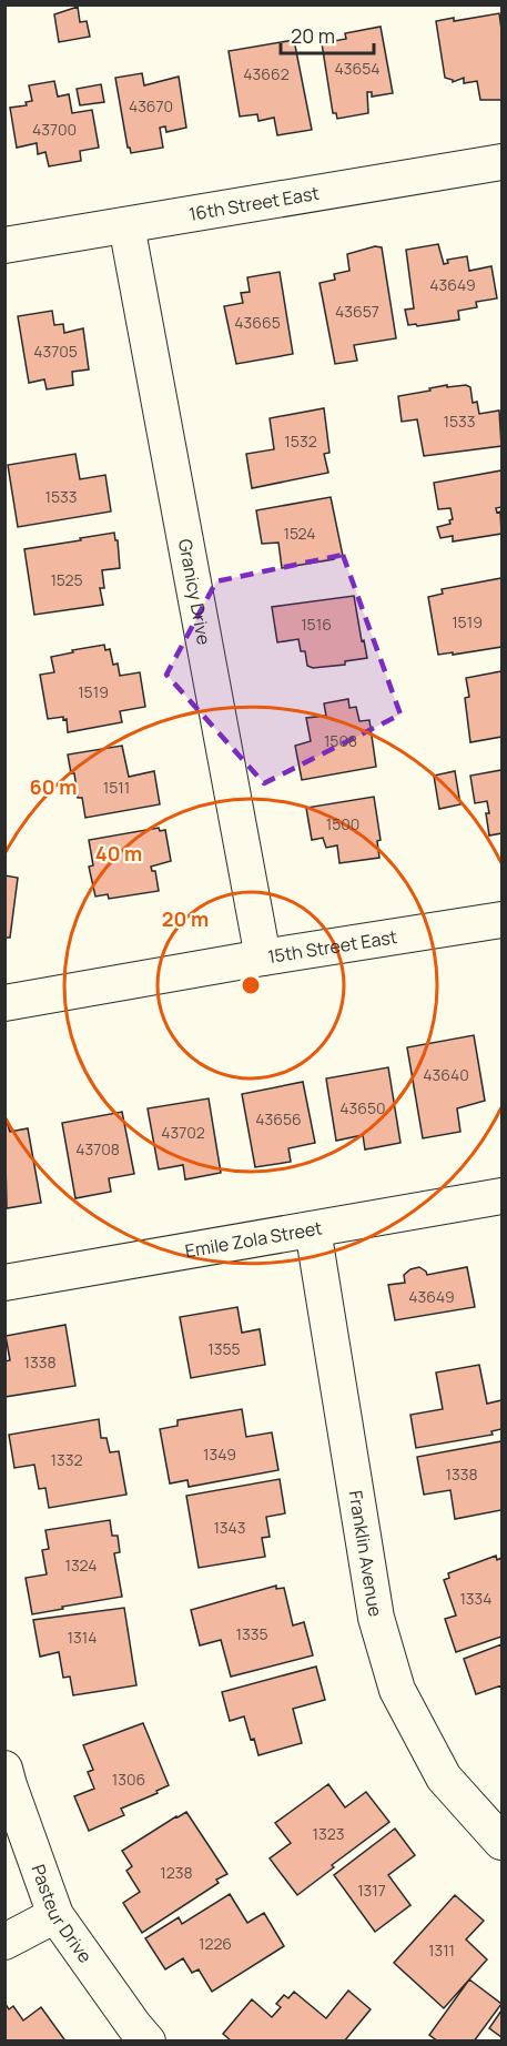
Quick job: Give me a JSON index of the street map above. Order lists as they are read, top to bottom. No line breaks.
{"streets":{"street":["16th Street East","Granicy Drive","15th Street East","Emile Zola Street","Franklin Avenue","Pasteur Drive"]},"crossings":[["16th Street East","Granicy Drive"],["Granicy Drive","15th Street East"],["Emile Zola Street","Franklin Avenue"]],"house_numbers":["43654","43662","43670","43700","43649","43657","43665","43705","1533","1532","1533","1524","1525","1519","1516","1519","1508","1511","1500","43640","43650","43656","43702","43708","43649","1355","1338","1349","1332","1338","1343","1324","1334","1335","1314","1306","1323","1238","1317","1226","1311"],"scale_bar":"20 m","rings":["60 m","40 m","20 m"]}
